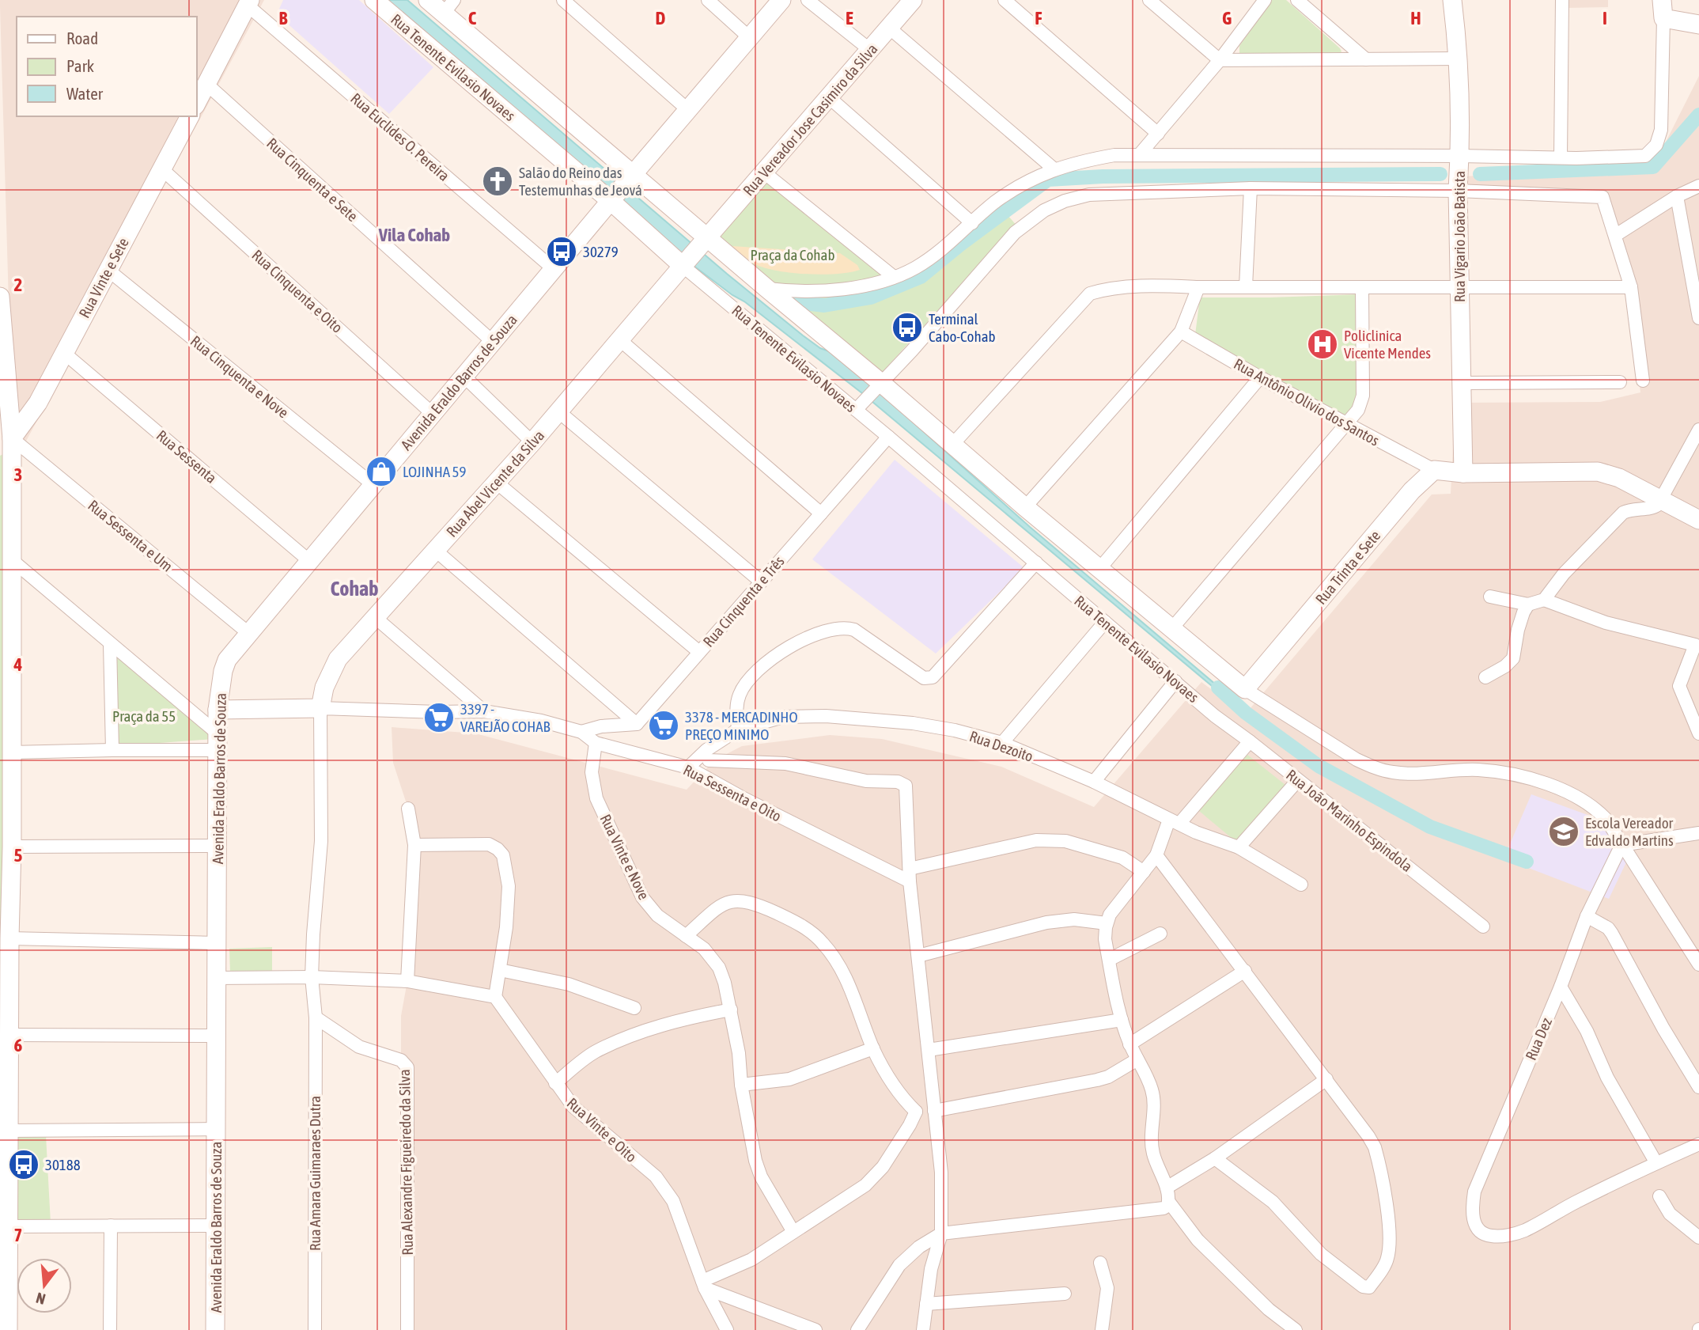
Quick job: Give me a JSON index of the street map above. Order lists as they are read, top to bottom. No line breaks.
{"streets":{"street":["Rua Tenente Evilasio Novaes","Rua Vereador Jose Casimiro da Silva","Rua Euclides O. Pereira","Rua Cinquenta e Sete","Rua Vigario João Batista","Rua Vinte e Sete","Rua Cinquenta e Oito","Rua Cinquenta e Nove","Avenida Eraldo Barros de Souza","Rua Antônio Olivio dos Santos","Rua Sessenta","Rua Abel Vicente da Silva","Rua Sessenta e Um","Rua Trinta e Sete","Rua Cinquenta e Três","Rua Dezoito","Rua Sessenta e Oito","Rua João Marinho Espindola","Rua Vinte e Nove","Rua Dez","Rua Vinte e Oito","Rua Alexandre Figueiredo da Silva","Rua Amara Guimaraes Dutra"]},"crossings":[["Rua Tenente Evilasio Novaes","Rua Vereador Jose Casimiro da Silva"],["Rua Tenente Evilasio Novaes","Avenida Eraldo Barros de Souza"],["Rua Tenente Evilasio Novaes","Rua Abel Vicente da Silva"],["Rua Tenente Evilasio Novaes","Rua Cinquenta e Três"],["Rua Tenente Evilasio Novaes","Rua João Marinho Espindola"],["Rua Vereador Jose Casimiro da Silva","Rua Abel Vicente da Silva"],["Rua Euclides O. Pereira","Avenida Eraldo Barros de Souza"],["Rua Cinquenta e Sete","Avenida Eraldo Barros de Souza"],["Rua Vinte e Sete","Rua Cinquenta e Oito"],["Rua Vinte e Sete","Rua Cinquenta e Nove"],["Rua Vinte e Sete","Rua Sessenta"],["Rua Vinte e Sete","Rua Sessenta e Um"],["Rua Cinquenta e Oito","Avenida Eraldo Barros de Souza"],["Rua Cinquenta e Nove","Avenida Eraldo Barros de Souza"],["Avenida Eraldo Barros de Souza","Rua Sessenta"],["Avenida Eraldo Barros de Souza","Rua Sessenta e Um"],["Avenida Eraldo Barros de Souza","Rua Sessenta e Oito"],["Rua Antônio Olivio dos Santos","Rua Trinta e Sete"],["Rua Abel Vicente da Silva","Rua Sessenta e Oito"],["Rua Dezoito","Rua Sessenta e Oito"],["Rua Sessenta e Oito","Rua Vinte e Nove"],["Rua Alexandre Figueiredo da Silva","Rua Amara Guimaraes Dutra"]],"districts":["Vila Cohab","Cohab"],"parks":["Praça da Cohab","Praça da 55"],"places":{"church":["Salão do Reino das Testemunhas de Jeová"],"bus stop":["30279","Terminal Cabo-Cohab","30188"],"hospital":["Policlinica Vicente Mendes"],"shop":["LOJINHA 59"],"supermarket":["3397 - VAREJÃO COHAB","3378 - MERCADINHO PREÇO MINIMO"],"school or university":["Escola Vereador Edvaldo Martins"]},"legend":["Road","Park","Water"],"north":"bottom","grid":{"columns":["B","C","D","E","F","G","H","I"],"rows":["2","3","4","5","6","7"]}}
